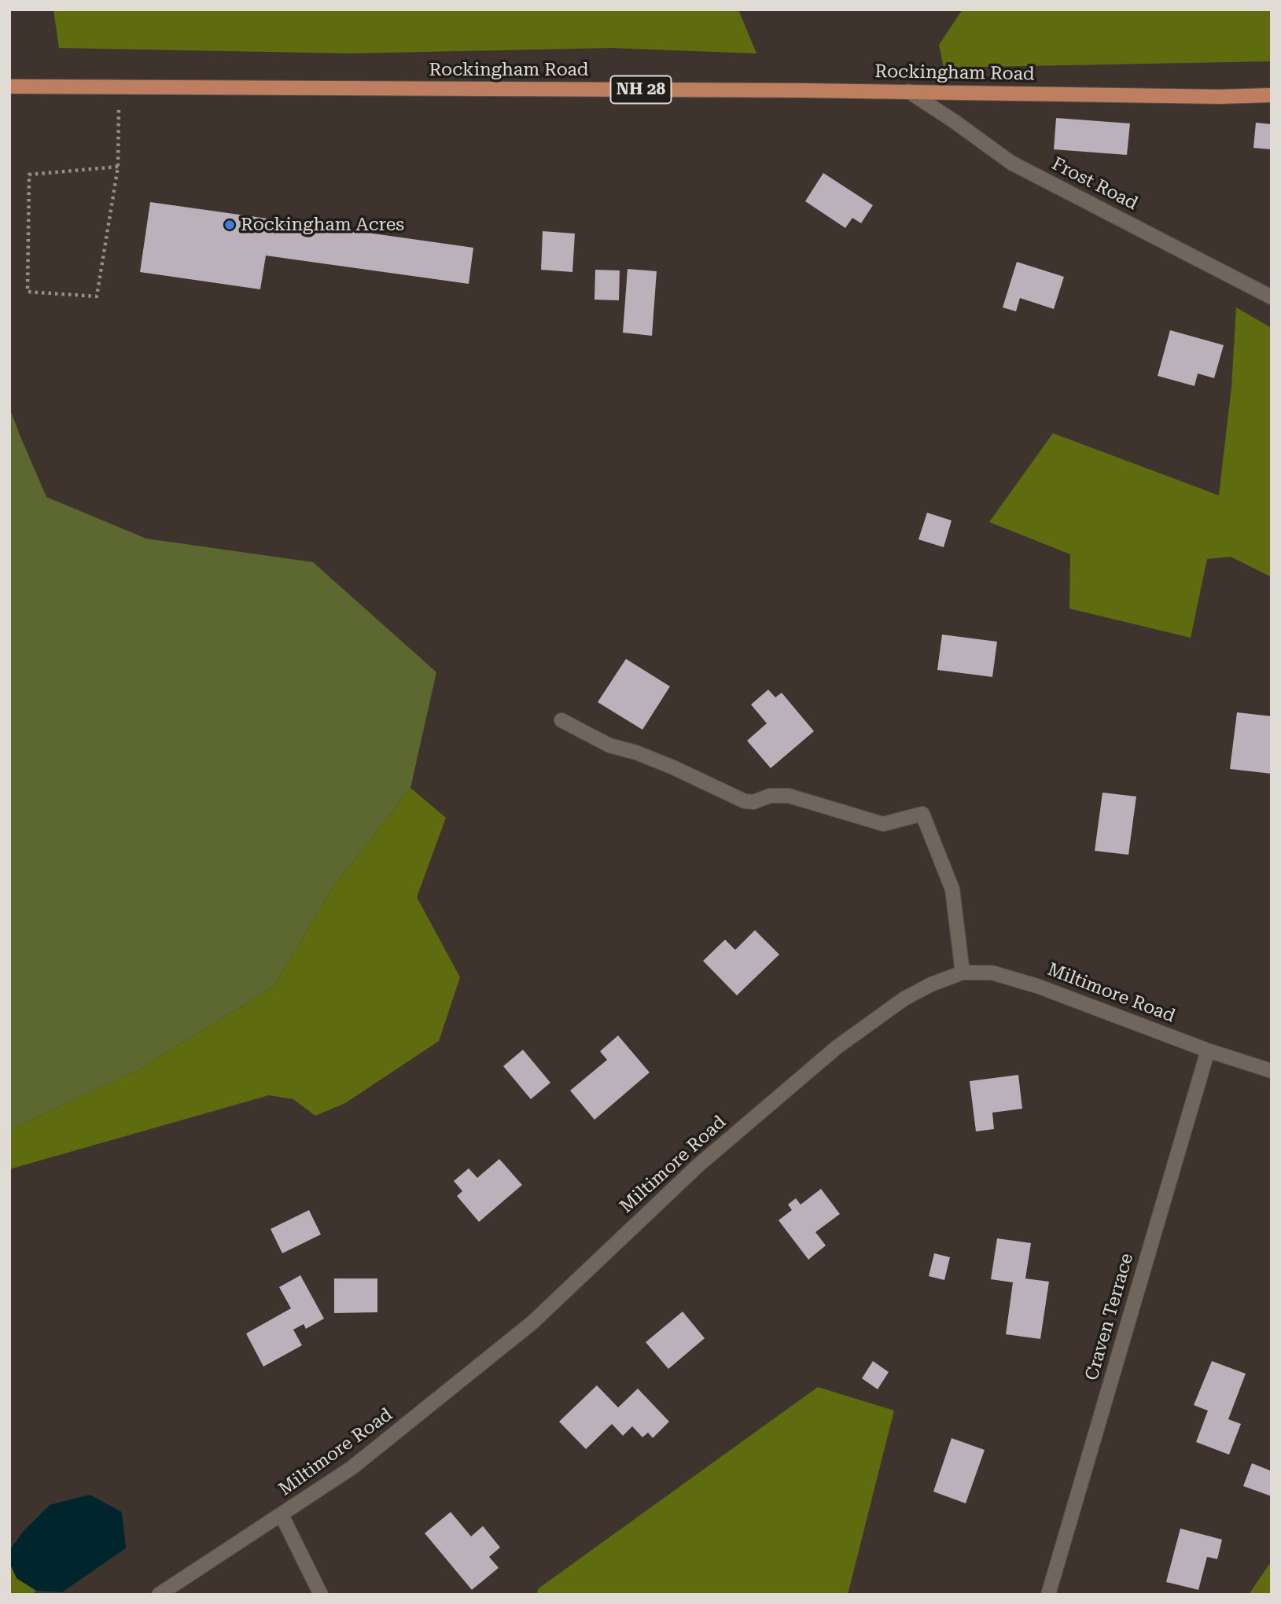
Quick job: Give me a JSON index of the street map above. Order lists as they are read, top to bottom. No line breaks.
{"streets":{"main road":["Rockingham Road","NH 28"],"street":["Frost Road","Miltimore Road","Craven Terrace"]},"crossings":[["Rockingham Road","Frost Road"],["Miltimore Road","Craven Terrace"]],"places":["Rockingham Acres"]}
